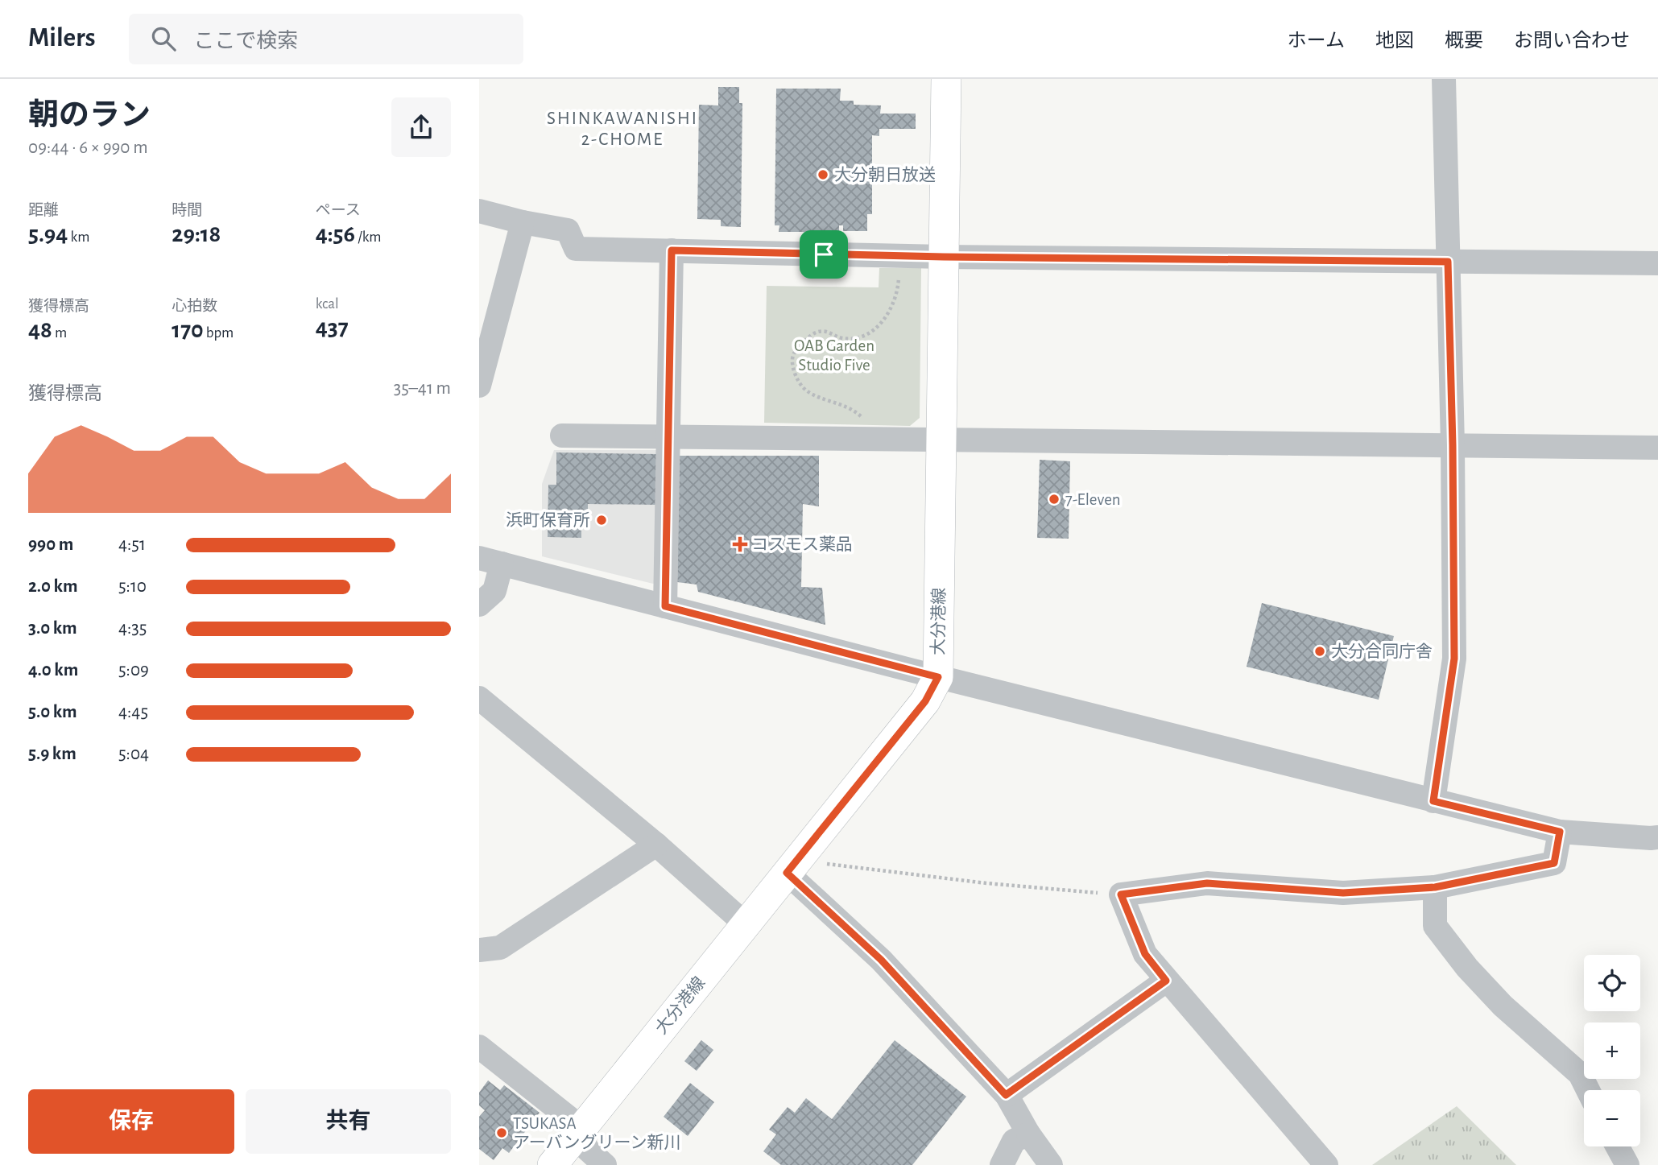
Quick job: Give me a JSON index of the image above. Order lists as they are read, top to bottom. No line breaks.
{"streets":{"main road":["大分港線"]},"districts":["SHINKAWANISHI 2-CHOME"],"parks":["OAB Garden Studio Five"],"places":{"other":["大分朝日放送","7-Eleven","浜町保育所","大分合同庁舎","TSUKASA アーバングリーン新川"],"health":["コスモス薬品"]},"page":{"header":"Milers","search":"ここで検索","nav":["ホーム","地図","概要","お問い合わせ"],"heading":["朝のラン","09:44 · 6 × 990 m"],"stats":[["距離","5.94 km"],["時間","29:18"],["ペース","4:56 /km"],["獲得標高","48 m"],["心拍数","170 bpm"],["kcal","437"]],"chart":["獲得標高","35–41 m"],"list":[{"name":"990 m","note":"4:51"},{"name":"2.0 km","note":"5:10"},{"name":"3.0 km","note":"4:35"},{"name":"4.0 km","note":"5:09"},{"name":"5.0 km","note":"4:45"},{"name":"5.9 km","note":"5:04"}],"map_buttons":["+","−"],"buttons":["保存","共有"]}}
